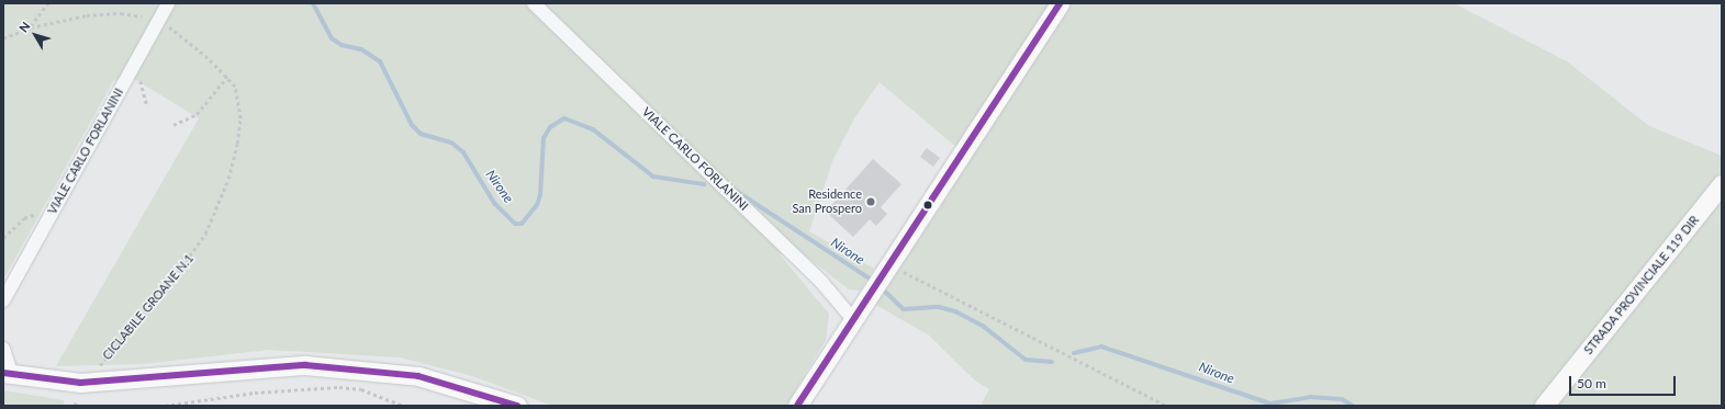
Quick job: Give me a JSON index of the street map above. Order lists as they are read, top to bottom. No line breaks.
{"streets":{"street":["VIALE CARLO FORLANINI","STRADA PROVINCIALE 119 DIR"],"path":["CICLABILE GROANE N.1"]},"water":["Nirone"],"places":["Residence San Prospero"],"scale_bar":"50 m","north":"top left"}
